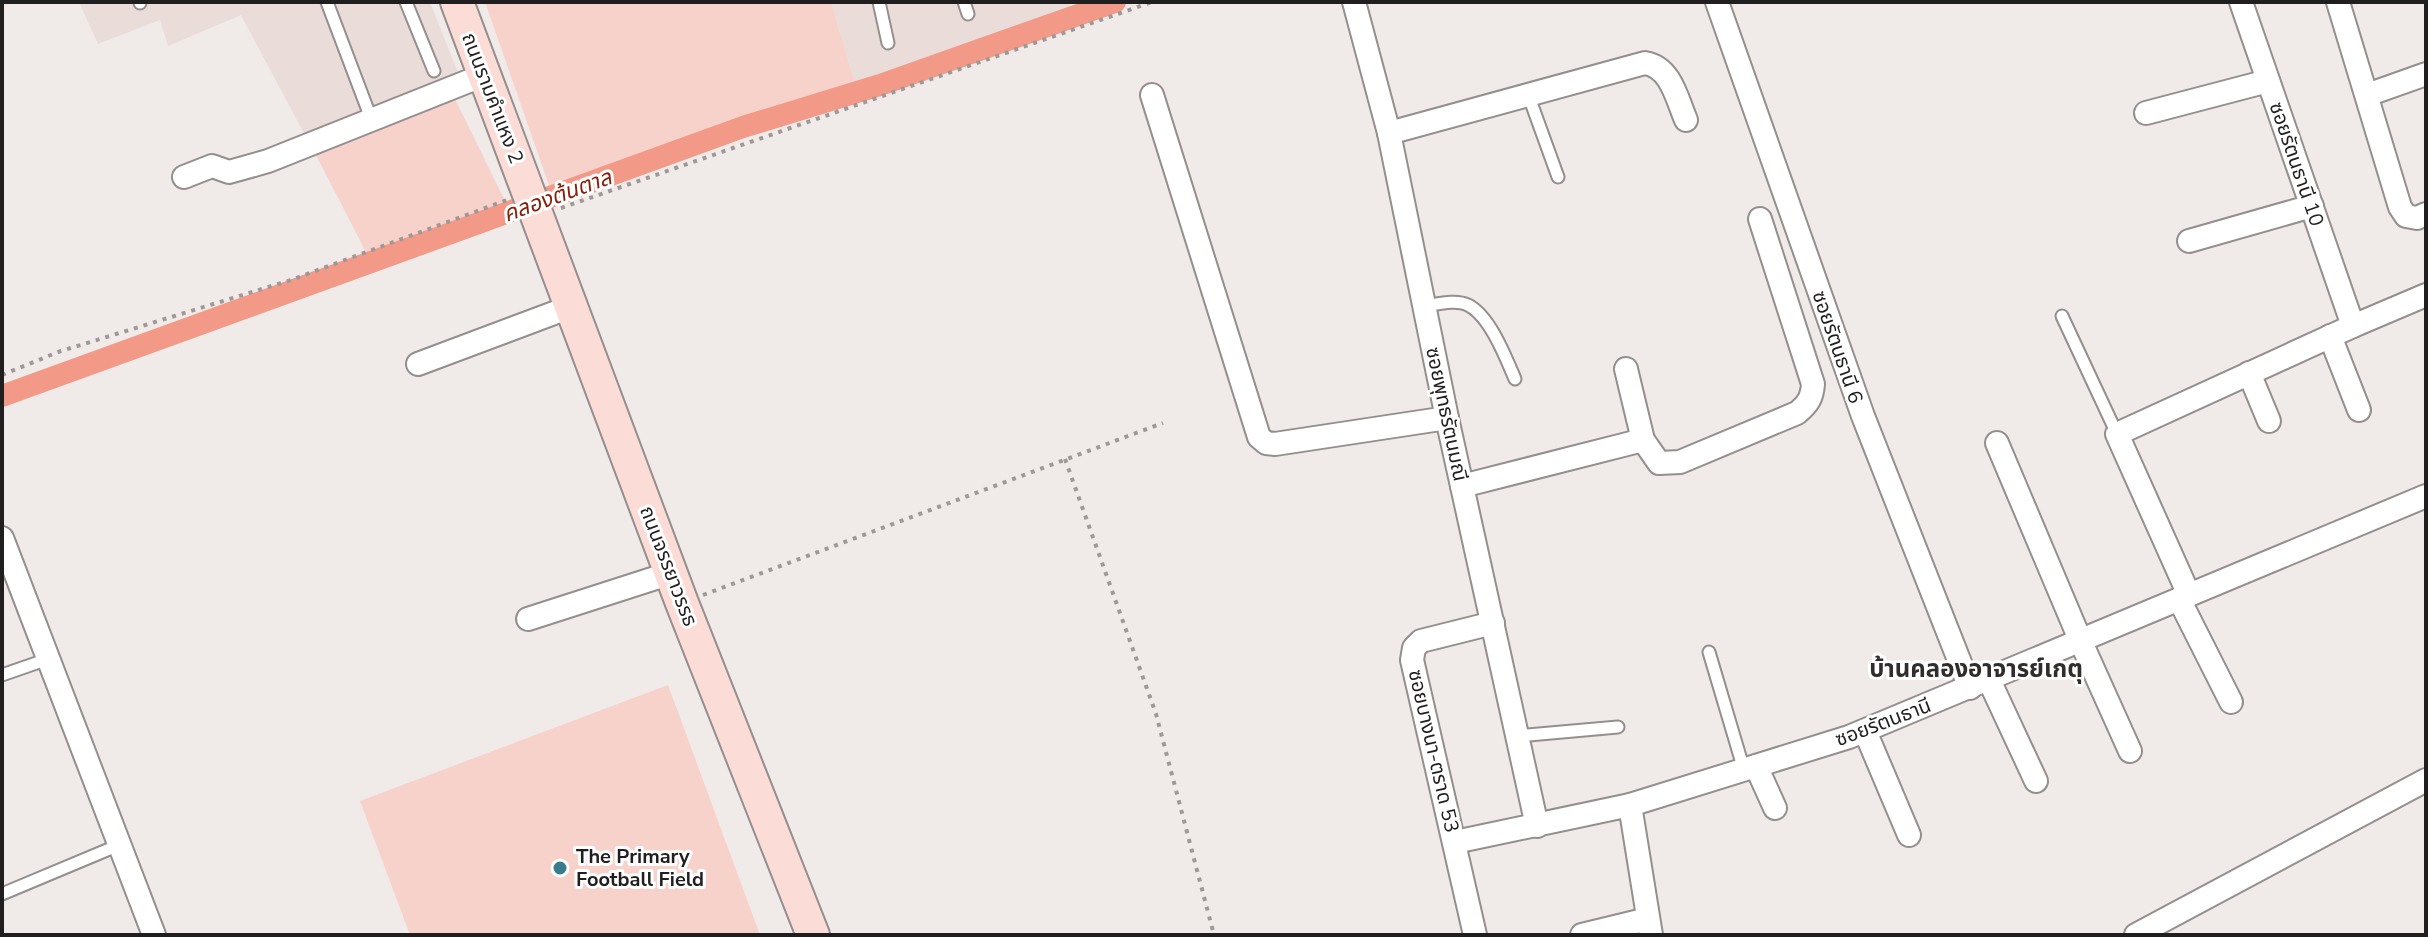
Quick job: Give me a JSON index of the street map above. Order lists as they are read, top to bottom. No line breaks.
{"streets":{"main road":["ถนนรามคำแหง 2","ถนนจรรยาวรรธ"],"street":["ซอยรัตนธานี 10","ซอยรัตนธานี 6","ซอยพุทธรัตนมณี","ซอยรัตนธานี","ซอยบางนา-ตราด 53"]},"crossings":[["ถนนรามคำแหง 2","ถนนจรรยาวรรธ"],["ซอยรัตนธานี 6","ซอยรัตนธานี"],["ซอยพุทธรัตนมณี","ซอยรัตนธานี"],["ซอยพุทธรัตนมณี","ซอยบางนา-ตราด 53"],["ซอยรัตนธานี","ซอยบางนา-ตราด 53"]],"districts":["บ้านคลองอาจารย์เกตุ"],"water":["คลองต้นตาล"],"places":["The Primary Football Field"]}
